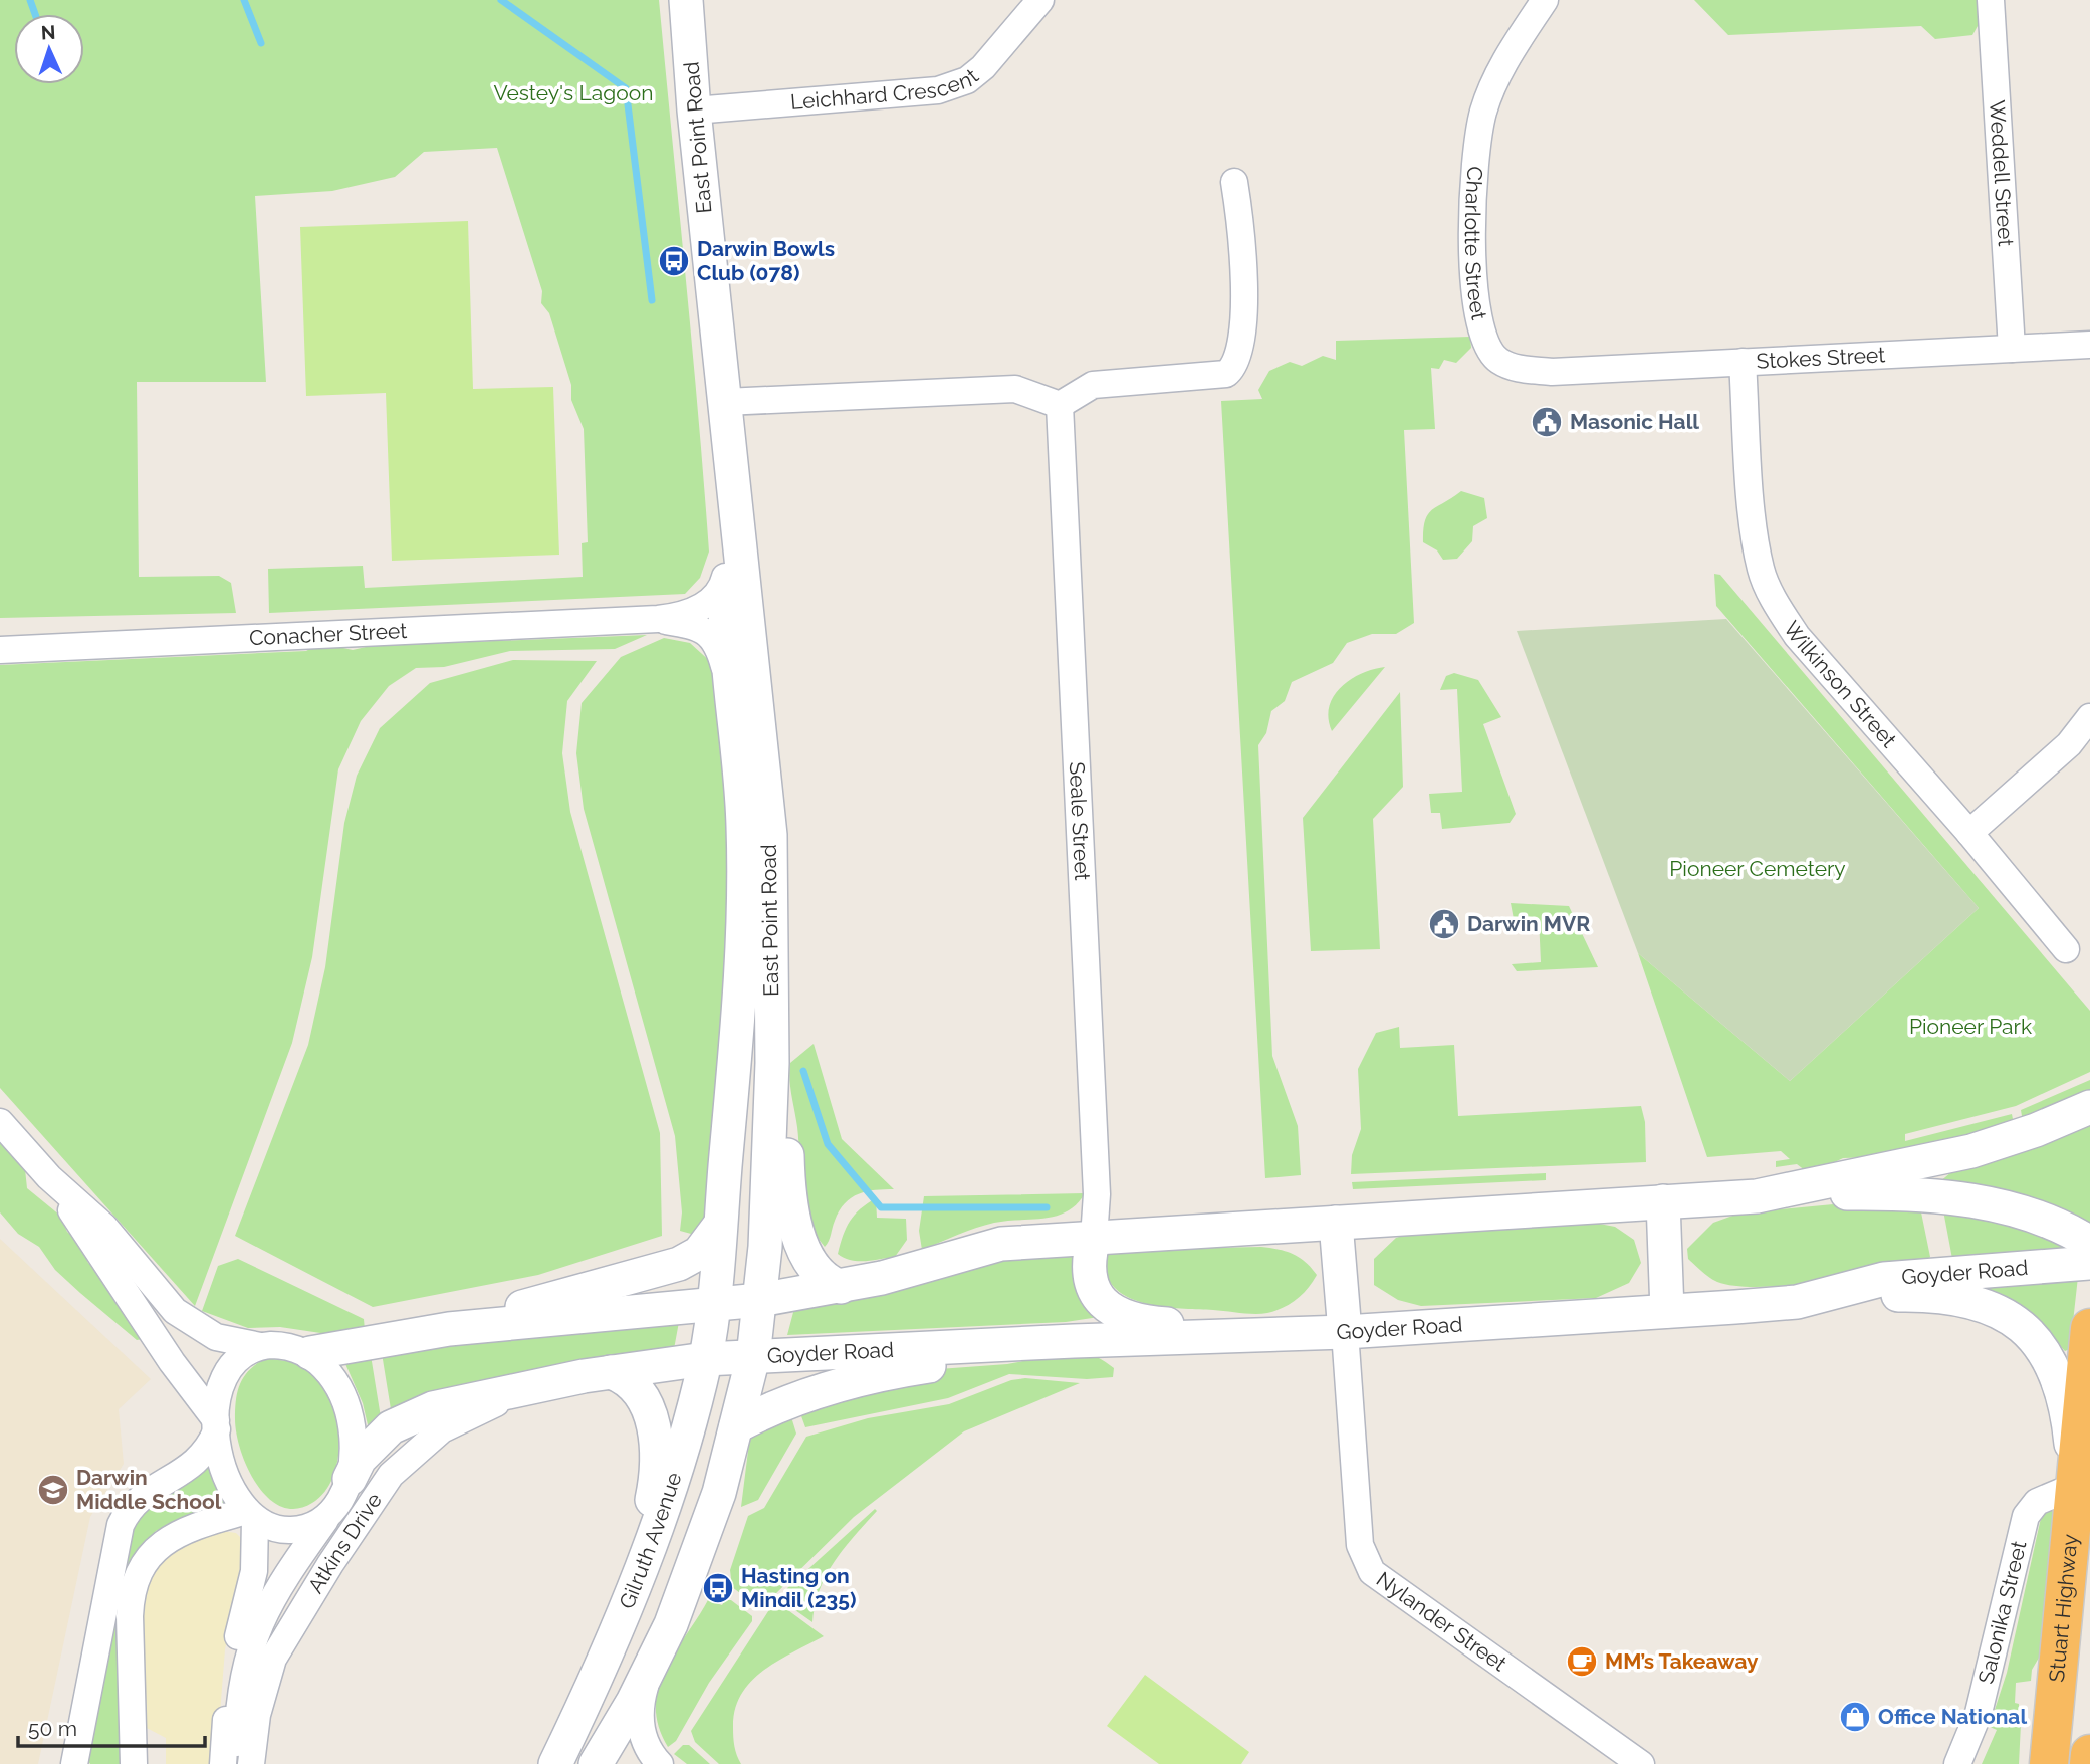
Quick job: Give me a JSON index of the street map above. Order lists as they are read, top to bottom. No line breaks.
{"streets":{"highway":["Stuart Highway"],"street":["Leichhard Crescent","East Point Road","Weddell Street","Charlotte Street","Stokes Street","Conacher Street","Wilkinson Street","Seale Street","Goyder Road","Gilruth Avenue","Atkins Drive","Salonika Street","Nylander Street"]},"crossings":[["Leichhard Crescent","East Point Road"],["East Point Road","Conacher Street"],["East Point Road","Goyder Road"],["East Point Road","Gilruth Avenue"],["Weddell Street","Stokes Street"],["Charlotte Street","Stokes Street"],["Stokes Street","Wilkinson Street"],["Goyder Road","Gilruth Avenue"],["Goyder Road","Atkins Drive"],["Goyder Road","Nylander Street"],["Stuart Highway","Salonika Street"]],"parks":["Vestey's Lagoon","Pioneer Cemetery","Pioneer Park"],"places":{"bus stop":["Darwin Bowls Club (078)","Hasting on Mindil (235)"],"public building":["Masonic Hall","Darwin MVR"],"school or university":["Darwin Middle School"],"cafe":["MM’s Takeaway"],"shop":["Office National"]},"scale_bar":"50 m","north":"top"}
